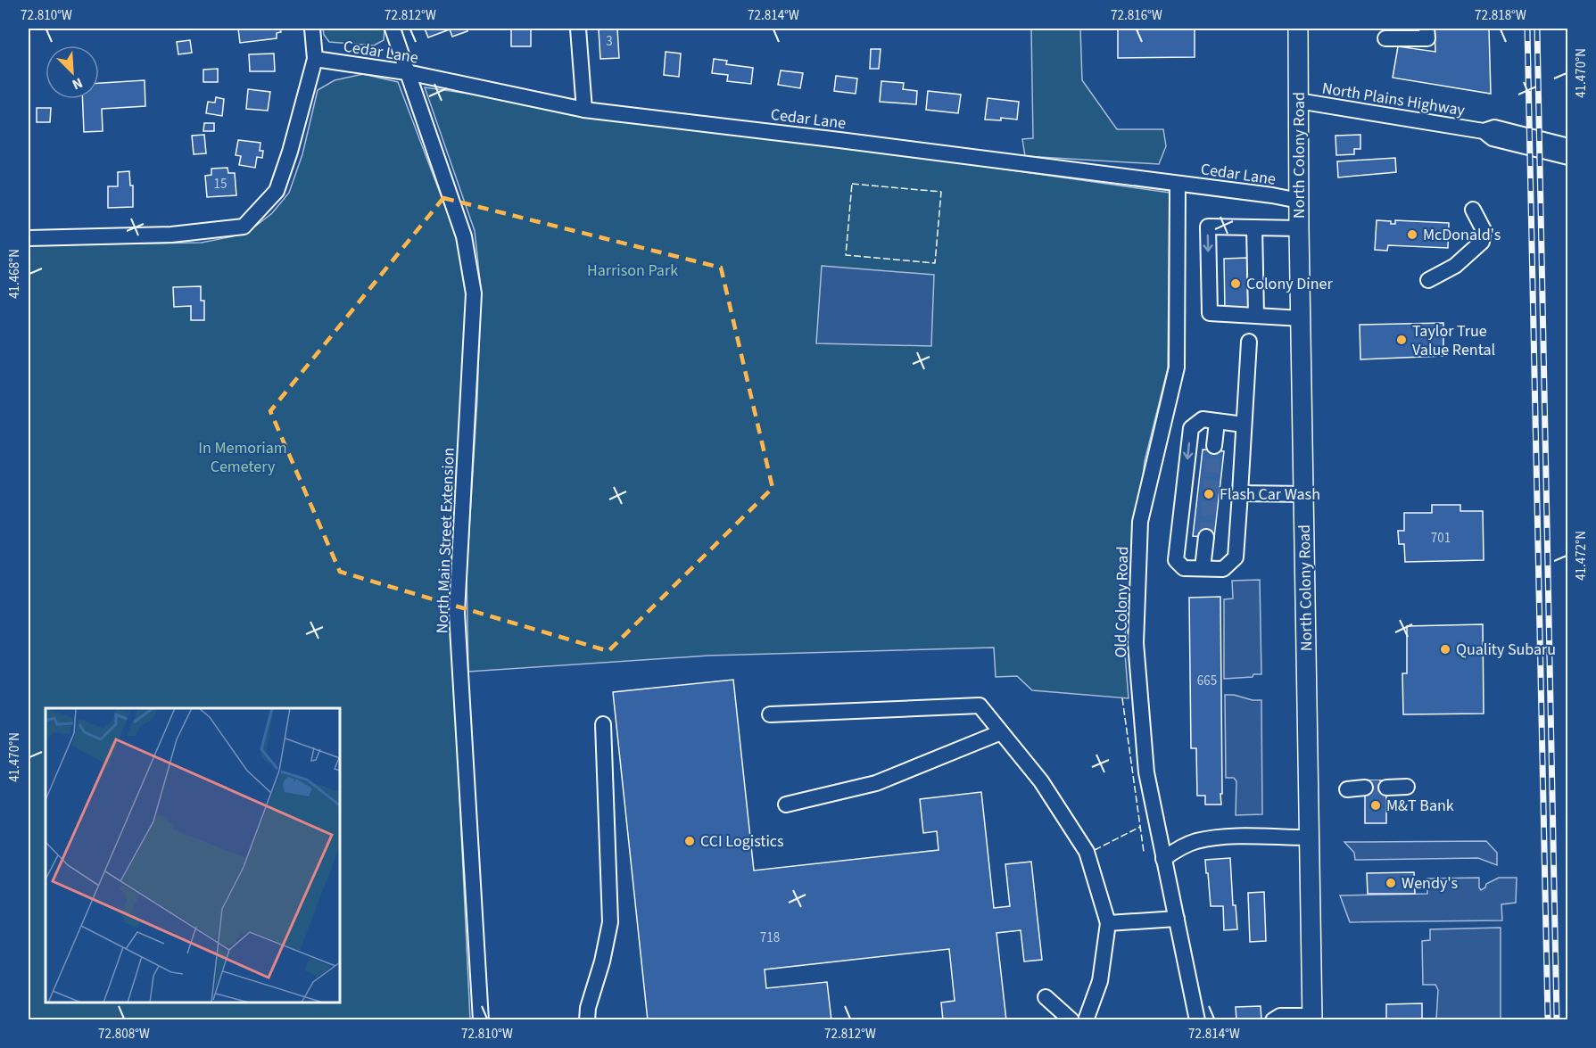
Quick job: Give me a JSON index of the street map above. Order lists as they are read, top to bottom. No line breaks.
{"streets":{"main road":["North Colony Road"],"street":["Cedar Lane","North Plains Highway","North Main Street Extension","Old Colony Road"]},"crossings":[["Cedar Lane","North Colony Road"],["Cedar Lane","North Main Street Extension"],["Cedar Lane","Old Colony Road"],["North Plains Highway","North Colony Road"]],"parks":["Harrison Park","In Memoriam Cemetery"],"places":["McDonald's","Colony Diner","Taylor True Value Rental","Flash Car Wash","Quality Subaru","M&T Bank","CCI Logistics","Wendy's"],"house_numbers":["3","15","701","665","718"],"north":"bottom right","coordinates":["72.810°W","72.812°W","72.814°W","72.816°W","72.818°W","41.470°N","41.468°N","41.472°N","72.808°W"]}
